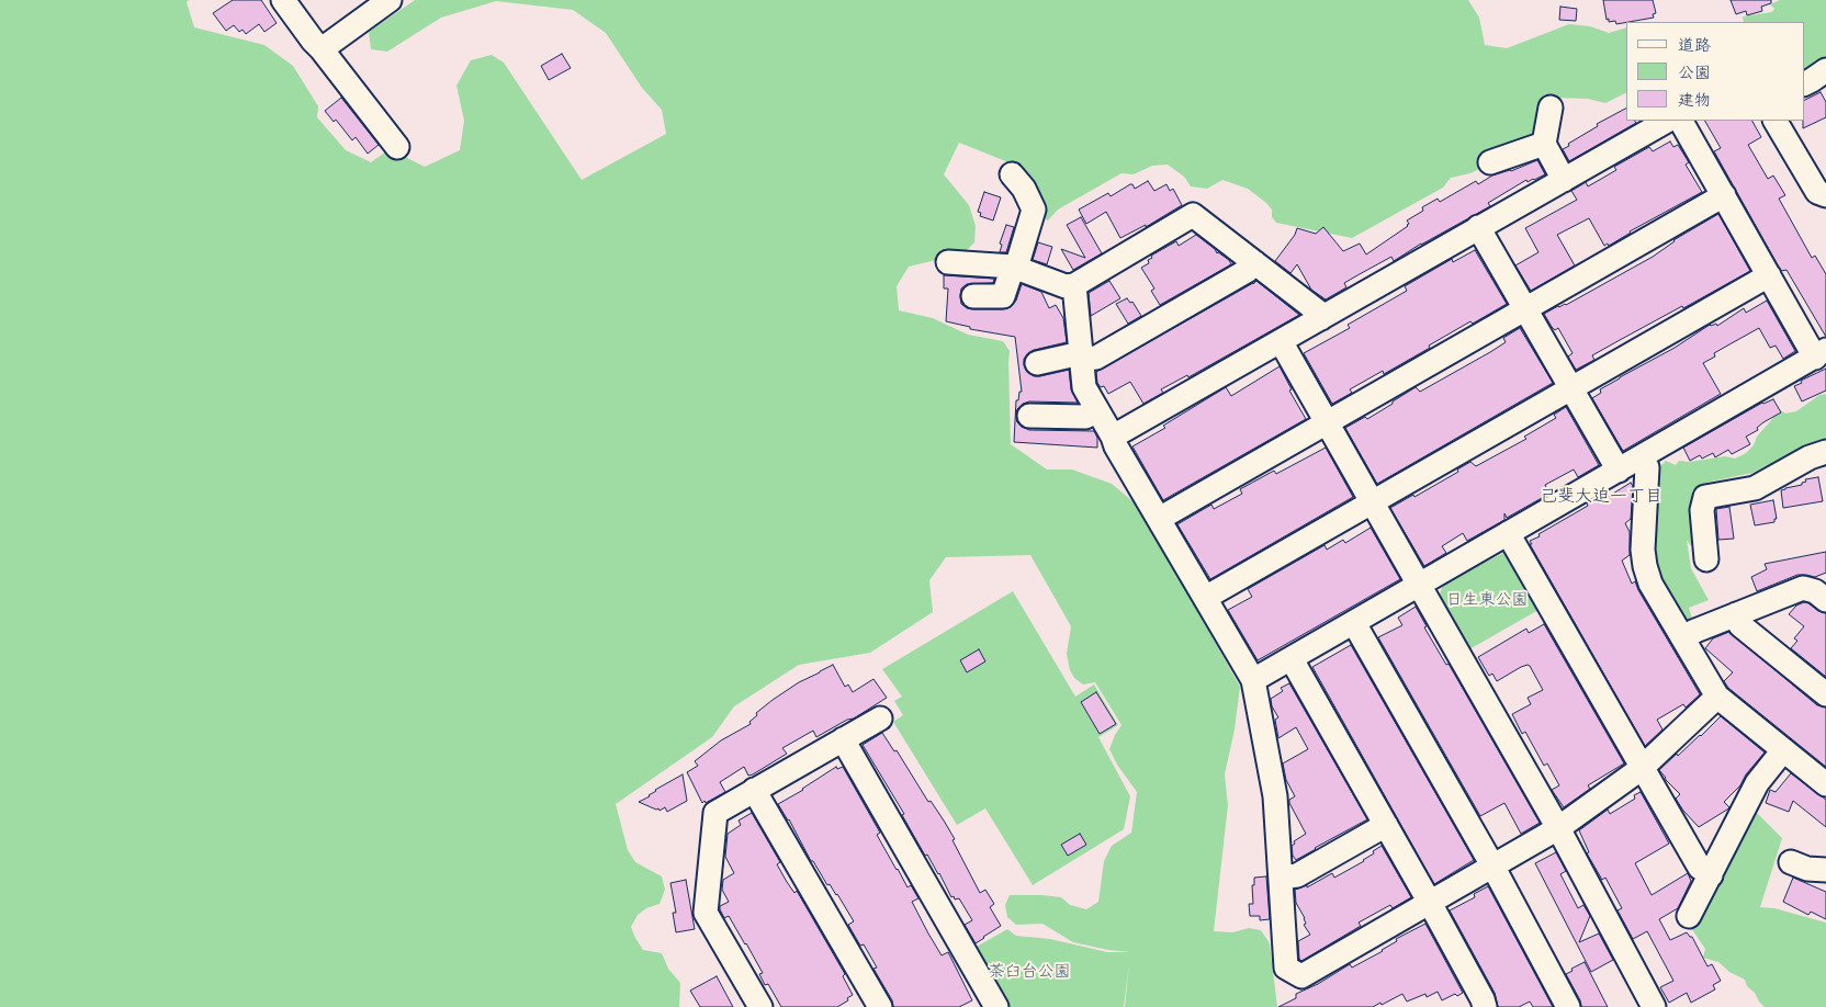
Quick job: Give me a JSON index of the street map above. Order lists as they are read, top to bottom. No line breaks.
{"districts":["己斐大迫一丁目"],"parks":["日生東公園","茶臼台公園"],"legend":["道路","公園","建物"]}
